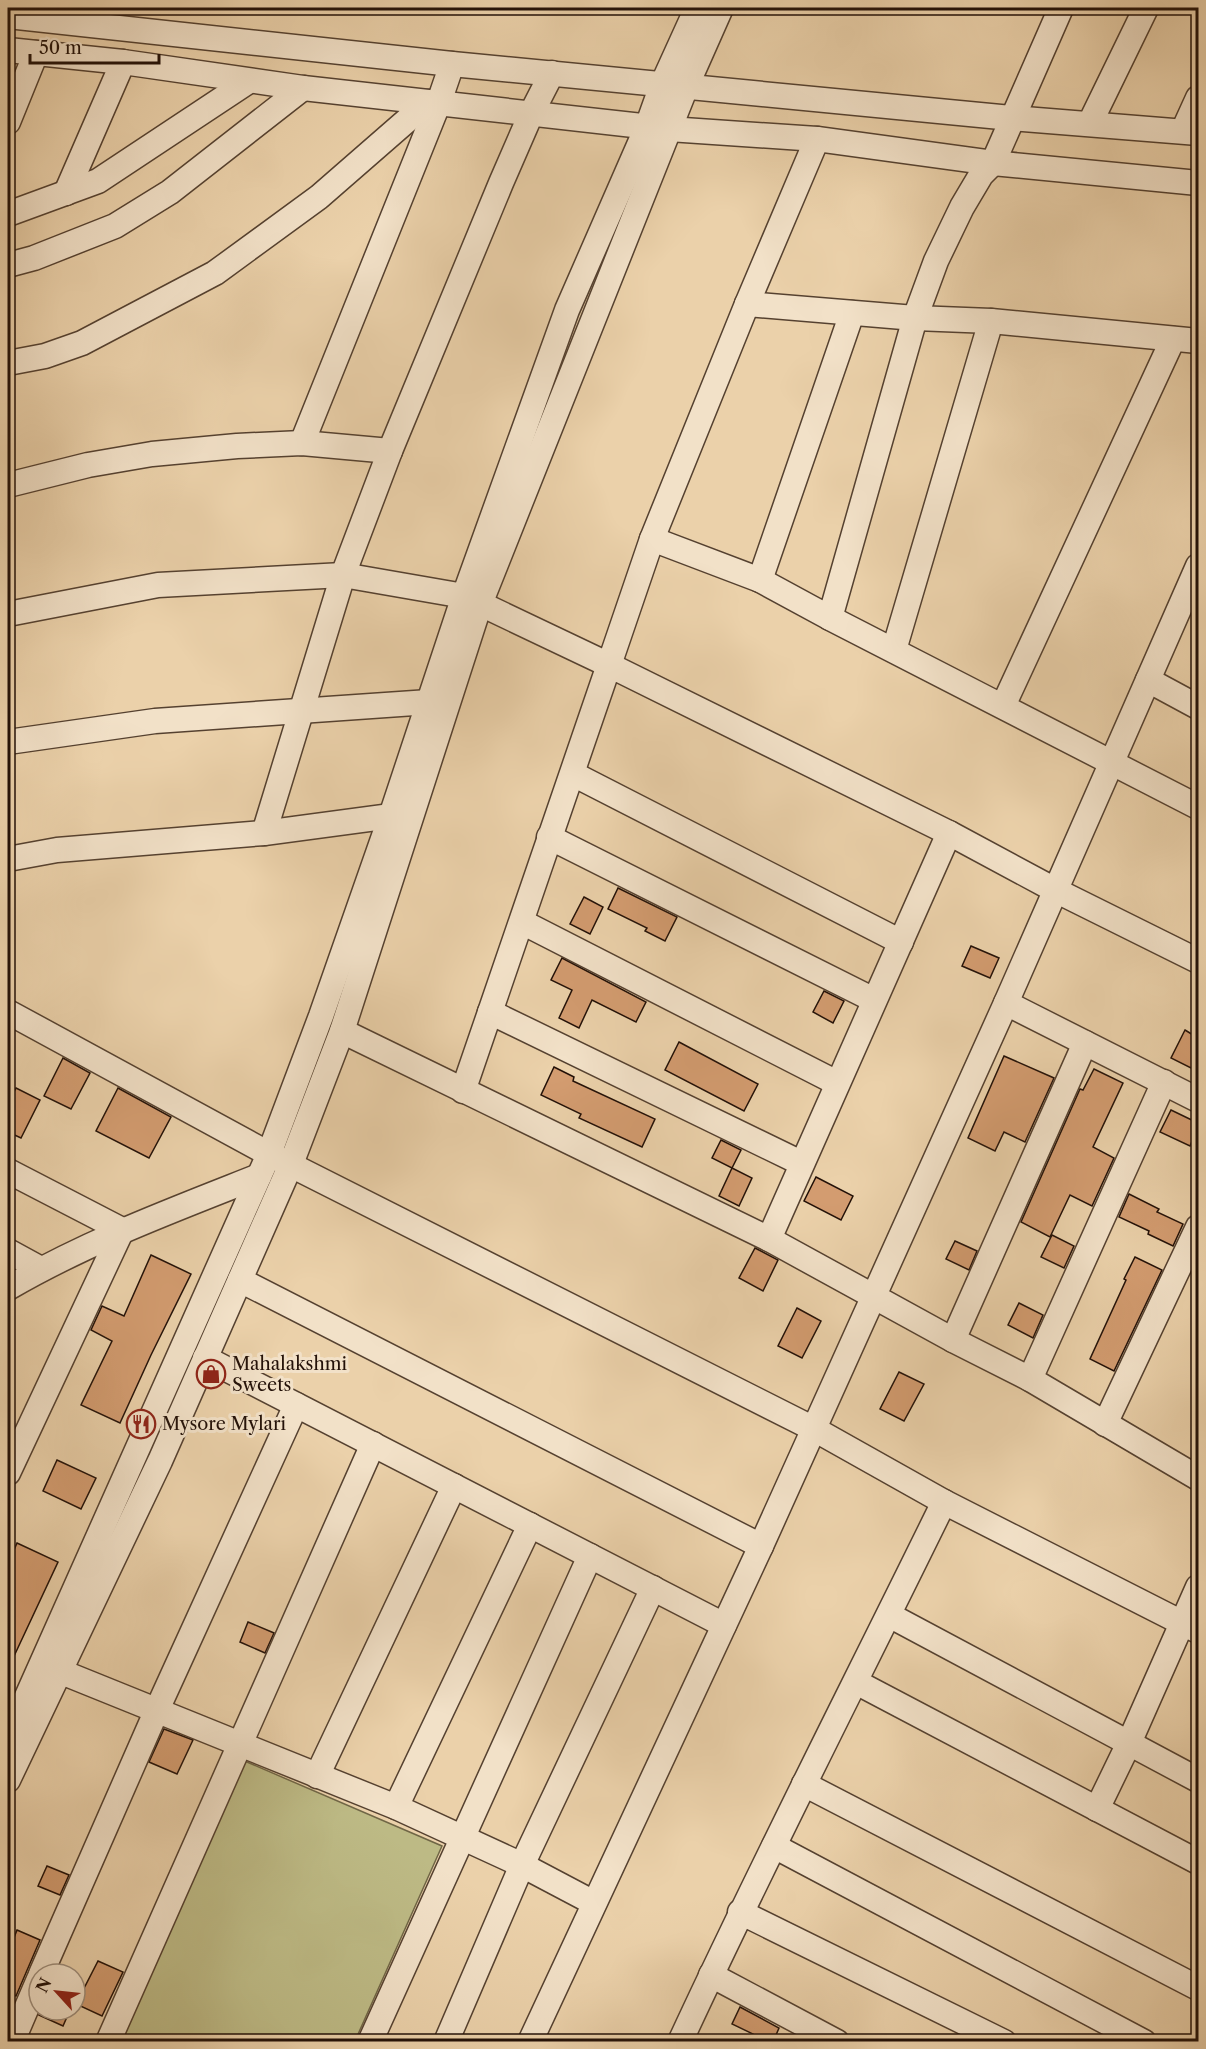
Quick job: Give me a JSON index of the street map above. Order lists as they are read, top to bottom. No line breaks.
{"places":{"shop":["Mahalakshmi Sweets"],"restaurant":["Mysore Mylari"]},"scale_bar":"50 m","north":"top left"}
